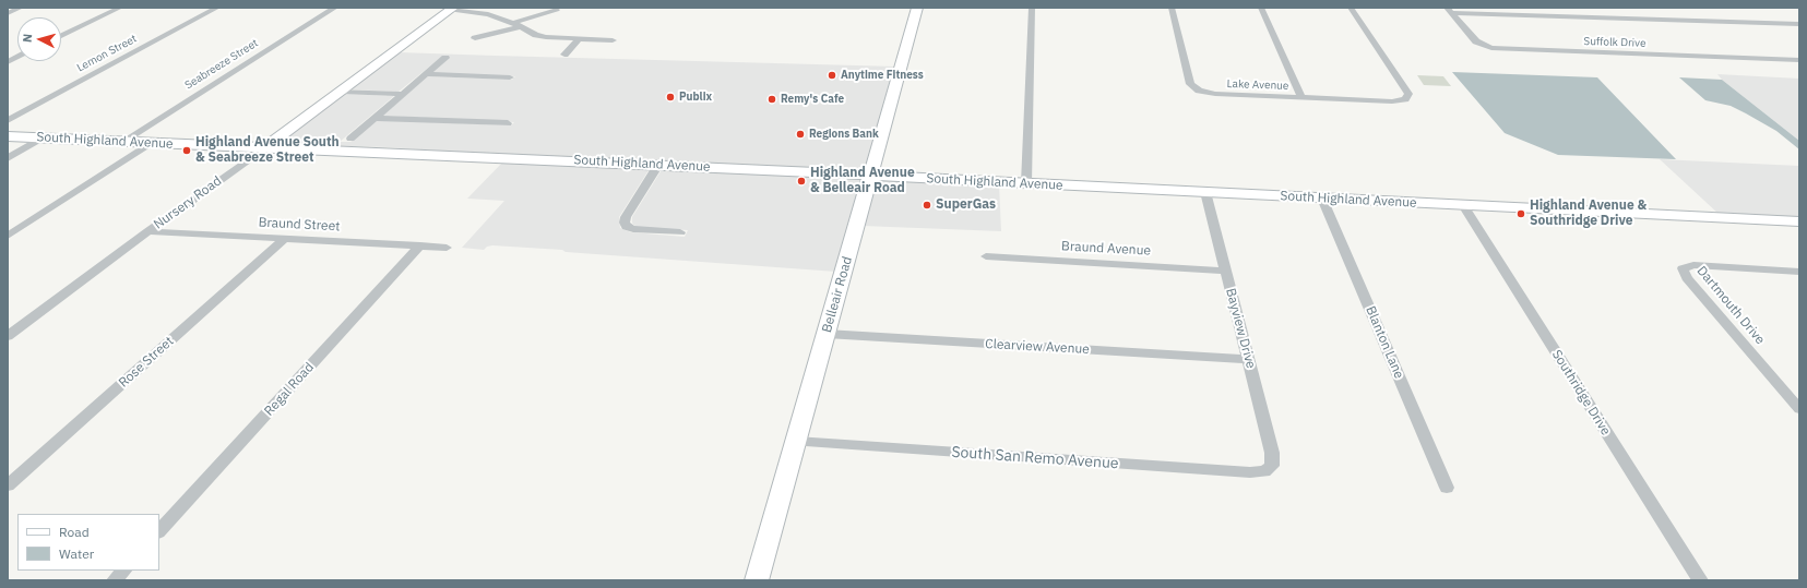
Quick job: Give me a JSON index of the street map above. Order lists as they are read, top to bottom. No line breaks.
{"streets":{"street":["Suffolk Drive","Lemon Street","Seabreeze Street","Lake Avenue","South Highland Avenue","Nursery Road","Braund Street","Braund Avenue","Belleair Road","Dartmouth Drive","Bayview Drive","Blanton Lane","Clearview Avenue","Rose Street","Regal Road","Southridge Drive","South San Remo Avenue"]},"crossings":[["Seabreeze Street","South Highland Avenue"],["South Highland Avenue","Nursery Road"],["South Highland Avenue","Belleair Road"],["South Highland Avenue","Bayview Drive"],["South Highland Avenue","Blanton Lane"],["South Highland Avenue","Southridge Drive"],["Nursery Road","Braund Street"],["Braund Street","Rose Street"],["Braund Street","Regal Road"],["Braund Avenue","Bayview Drive"],["Belleair Road","Clearview Avenue"],["Belleair Road","South San Remo Avenue"],["Bayview Drive","Clearview Avenue"],["Bayview Drive","South San Remo Avenue"]],"places":["Anytime Fitness","Publix","Remy's Cafe","Regions Bank","Highland Avenue South & Seabreeze Street","Highland Avenue & Belleair Road","SuperGas","Highland Avenue & Southridge Drive"],"legend":["Road","Water"],"north":"left"}
